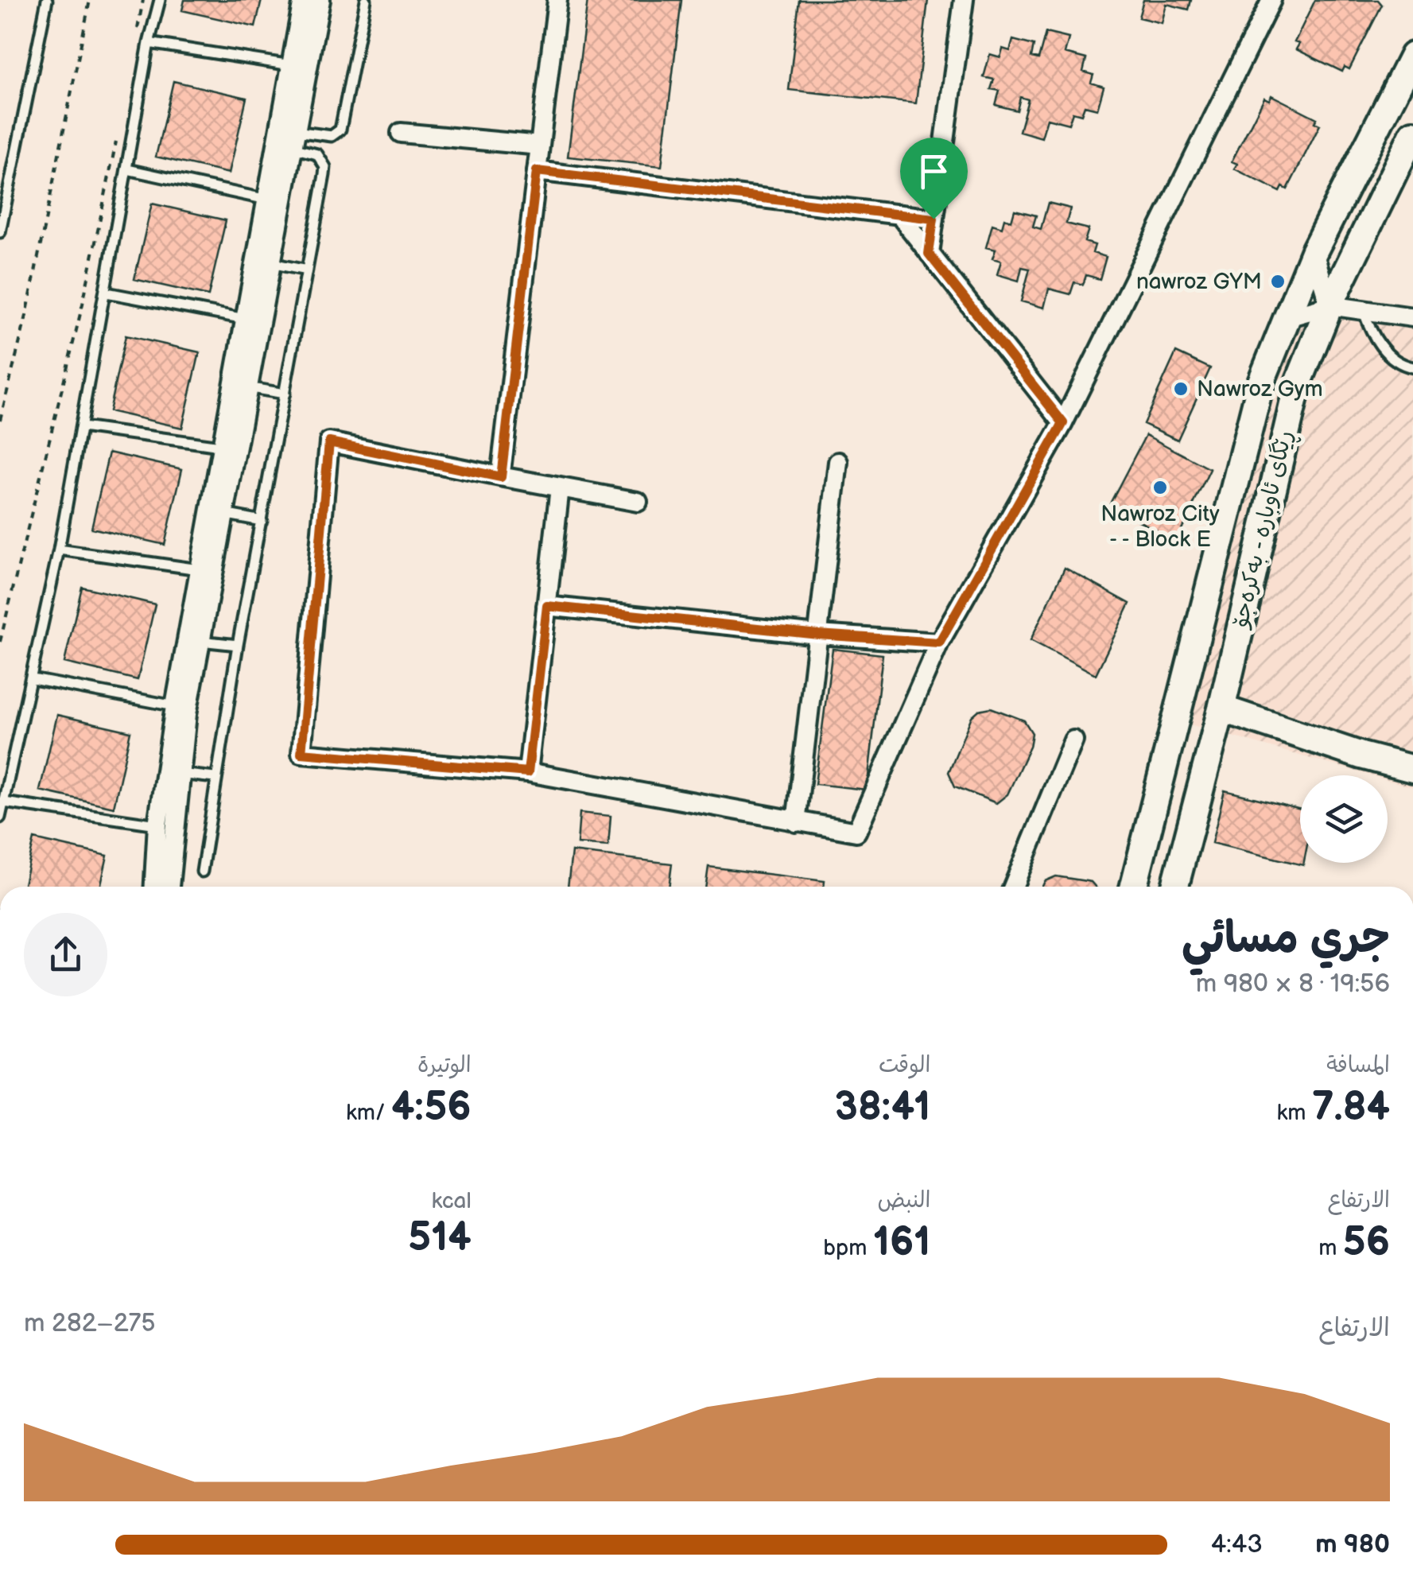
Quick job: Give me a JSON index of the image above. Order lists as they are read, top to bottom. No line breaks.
{"streets":{"main road":["ڕێگای ئاوبارە - بەکرەجۆ"]},"places":["nawroz GYM","Nawroz Gym","Nawroz City - - Block E"],"page":{"heading":["جري مسائي","19:56 · 8 × 980 m"],"stats":[["المسافة","7.84 km"],["الوقت","38:41"],["الوتيرة","4:56 /km"],["الارتفاع","56 m"],["النبض","161 bpm"],["kcal","514"]],"chart":["الارتفاع","275–282 m"],"list":[{"name":"980 m","note":"4:43"}]}}
